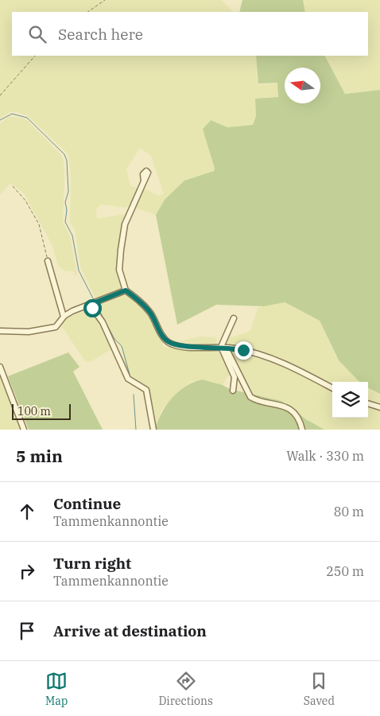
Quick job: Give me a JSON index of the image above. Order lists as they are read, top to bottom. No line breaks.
{"scale_bar":"100 m","north":"left","page":{"search":"Search here","scale":"100 m","heading":["5 min","Walk · 330 m"],"list":[["Continue","Tammenkannontie","80 m"],["Turn right","Tammenkannontie","250 m"],"Arrive at destination"],"nav":["Map","Directions","Saved"]}}
